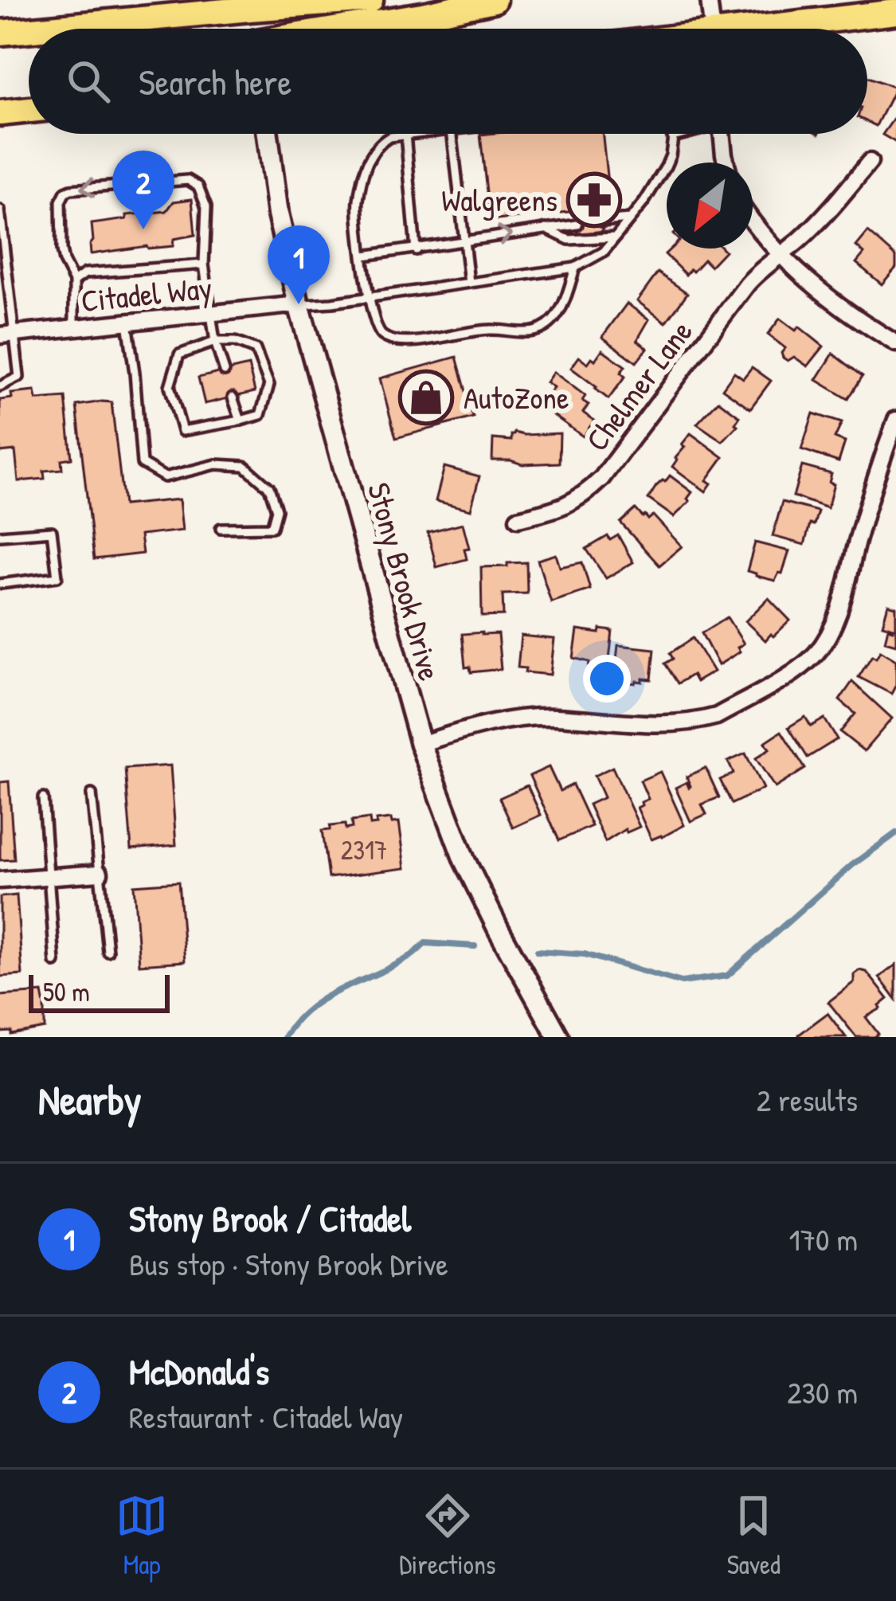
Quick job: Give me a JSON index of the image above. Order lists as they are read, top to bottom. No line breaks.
{"streets":{"street":["Citadel Way","Chelmer Lane","Stony Brook Drive"]},"crossings":[["Citadel Way","Stony Brook Drive"]],"places":{"pharmacy":["Walgreens"],"shop":["AutoZone"]},"house_numbers":["2317"],"scale_bar":"50 m","north":"bottom left","page":{"search":"Search here","pins":["2","1"],"scale":"50 m","heading":["Nearby","2 results"],"list":[{"mark":"1","name":"Stony Brook / Citadel","note":"Bus stop · Stony Brook Drive","value":"170 m"},{"mark":"2","name":"McDonald's","note":"Restaurant · Citadel Way","value":"230 m"}],"nav":["Map","Directions","Saved"]}}
